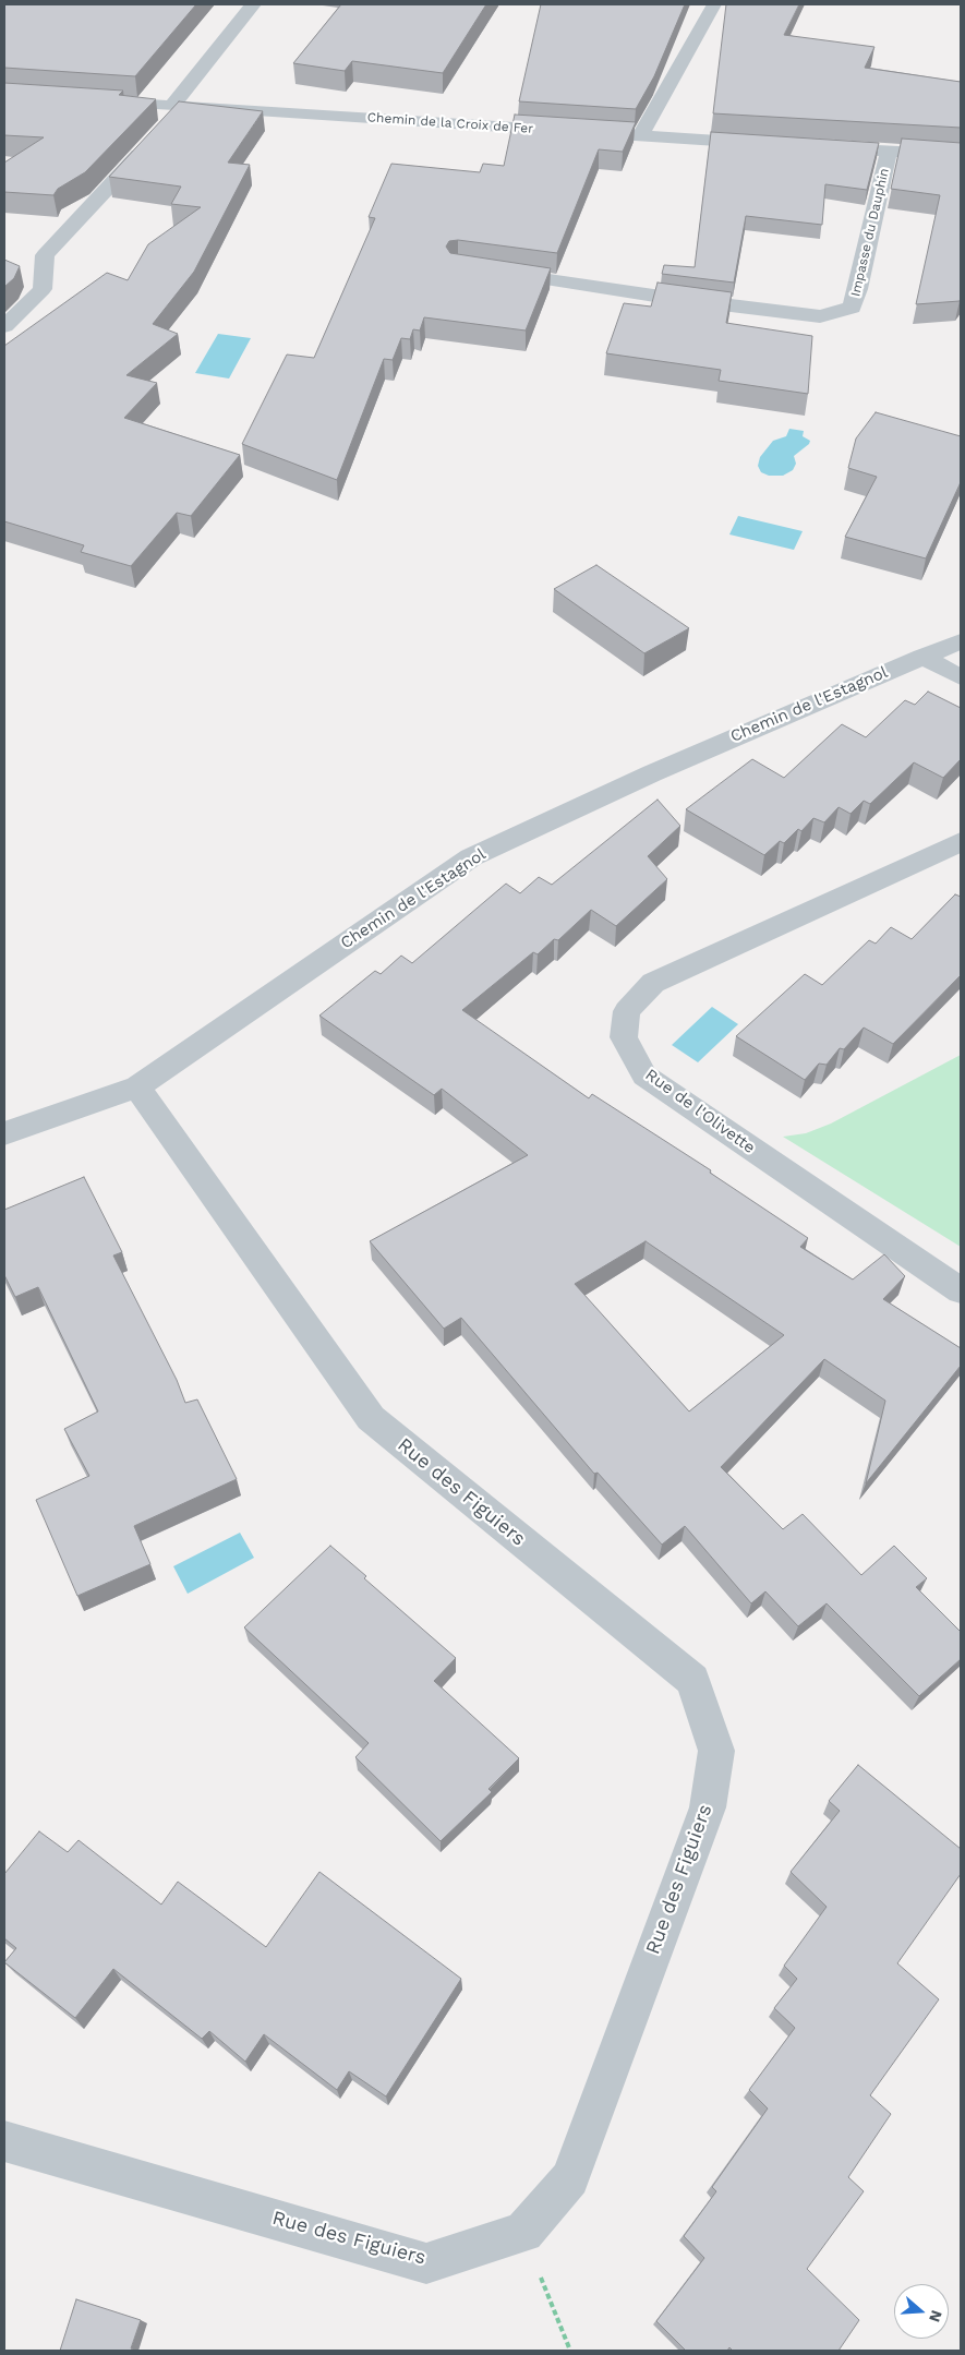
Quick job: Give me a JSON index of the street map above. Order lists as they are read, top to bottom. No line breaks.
{"streets":{"street":["Chemin de la Croix de Fer","Impasse du Dauphin","Chemin de l'Estagnol","Rue de l'Olivette","Rue des Figuiers"]},"crossings":[["Chemin de l'Estagnol","Rue des Figuiers"]],"north":"right"}
